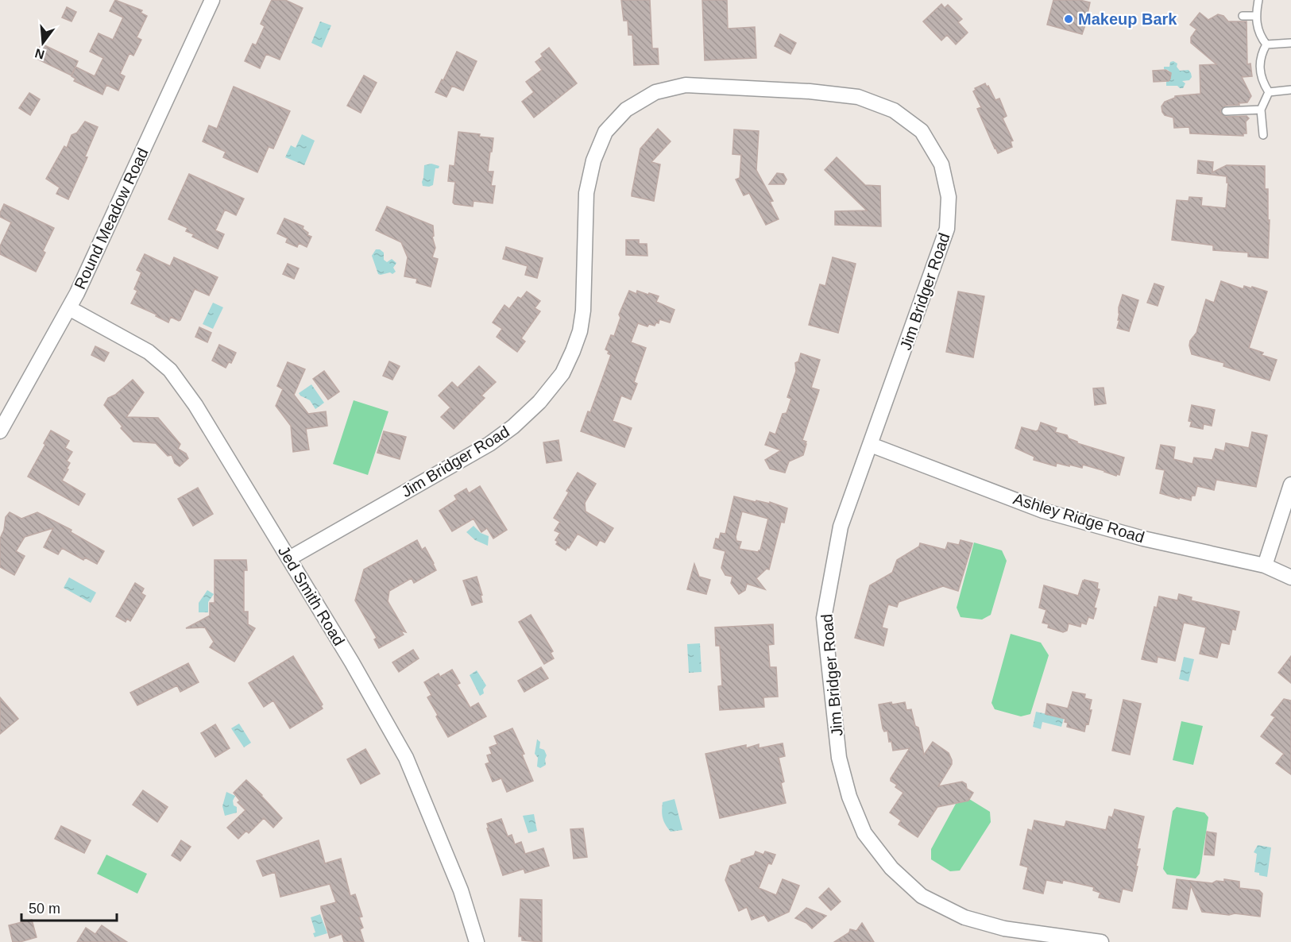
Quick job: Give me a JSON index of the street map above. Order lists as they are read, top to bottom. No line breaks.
{"streets":{"street":["Round Meadow Road","Jim Bridger Road","Ashley Ridge Road","Jed Smith Road"]},"crossings":[["Round Meadow Road","Jed Smith Road"],["Jim Bridger Road","Ashley Ridge Road"],["Jim Bridger Road","Jed Smith Road"]],"places":["Makeup Bark"],"scale_bar":"50 m","north":"bottom"}
